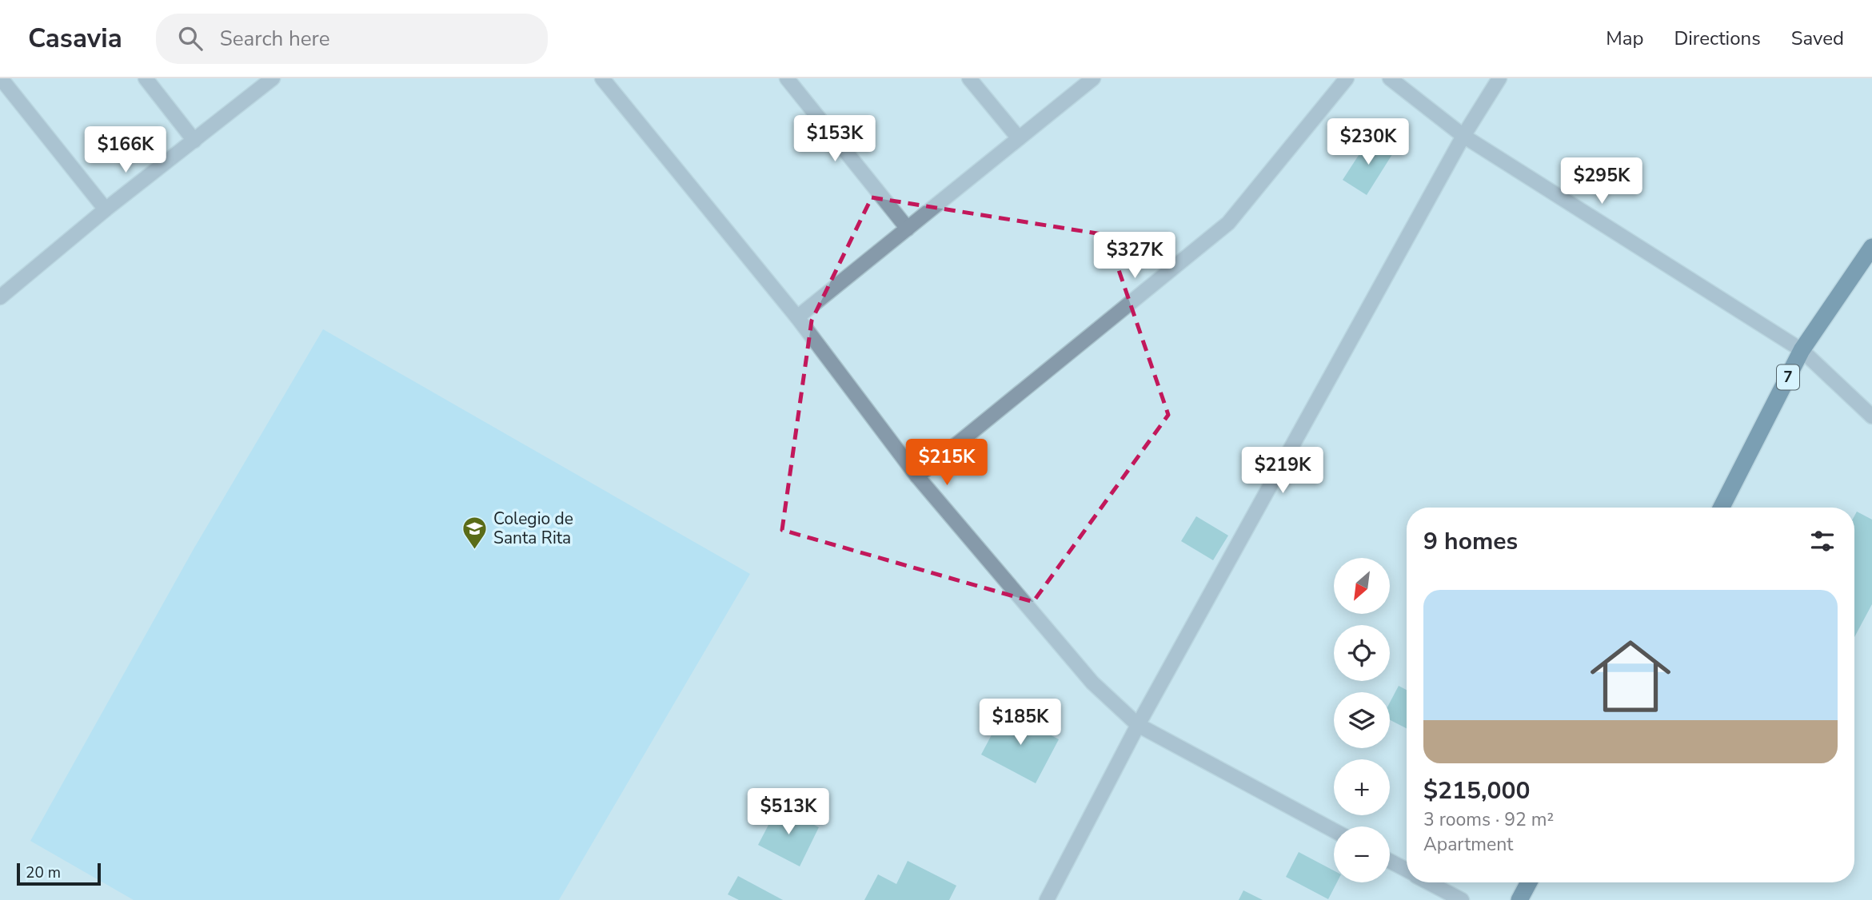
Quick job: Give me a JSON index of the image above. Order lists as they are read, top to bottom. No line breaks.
{"streets":{"highway":["7"]},"places":{"school or university":["Colegio de Santa Rita"]},"scale_bar":"20 m","north":"bottom left","page":{"header":"Casavia","search":"Search here","nav":["Map","Directions","Saved"],"price":["$153K","$230K","$166K","$295K","$327K","$215K","$219K","$185K","$513K"],"heading":"9 homes","map_buttons":["+","−"],"list":[{"name":"$215,000","note":"3 rooms · 92 m² · Apartment"}],"scale":"20 m"}}
